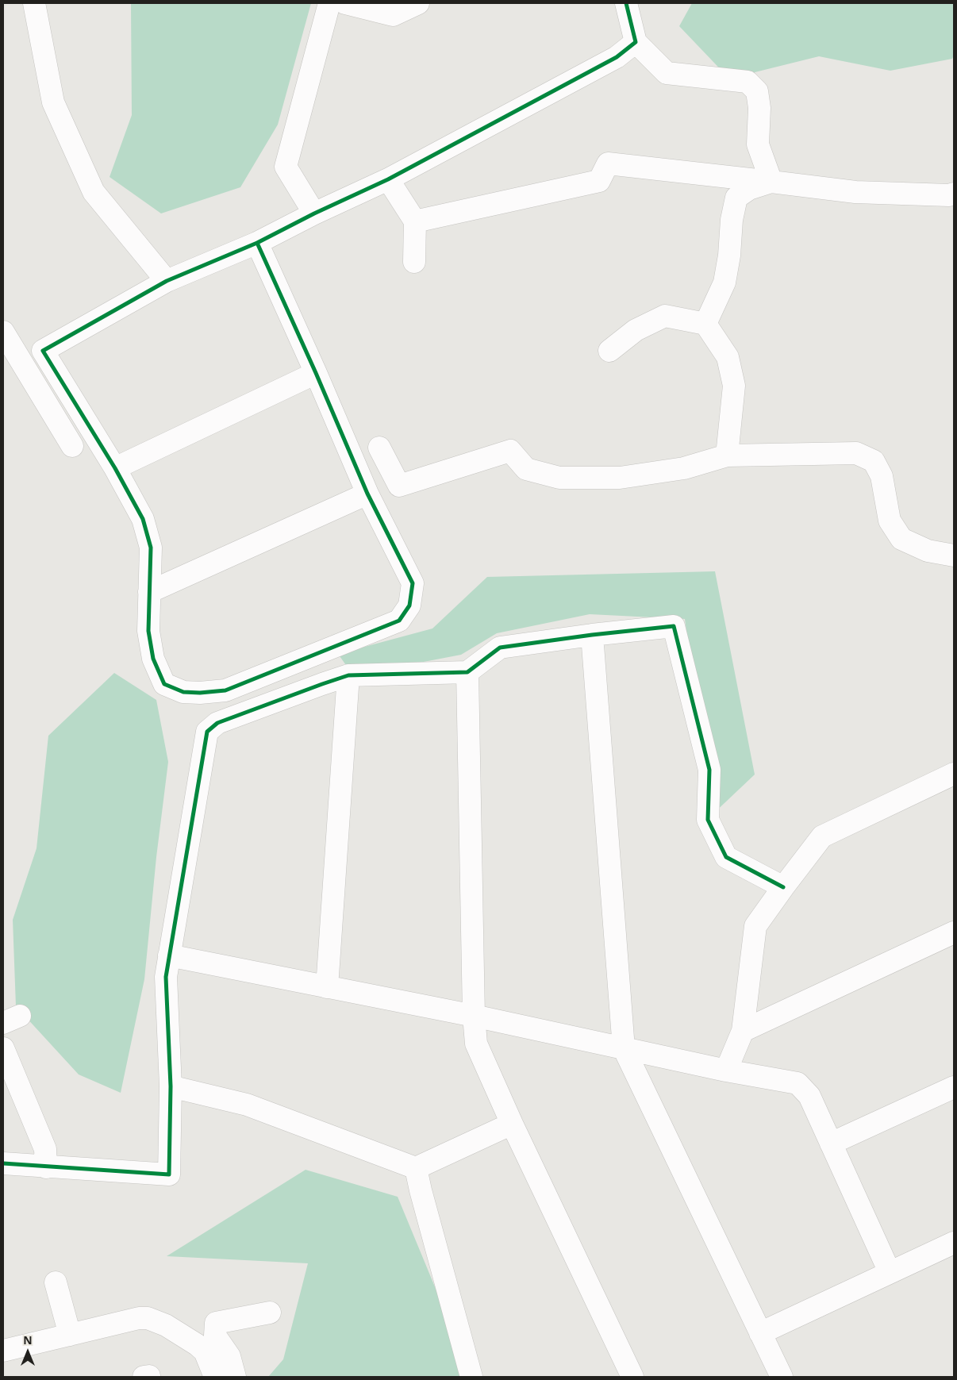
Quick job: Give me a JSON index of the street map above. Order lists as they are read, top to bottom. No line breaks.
{"north":"top"}
